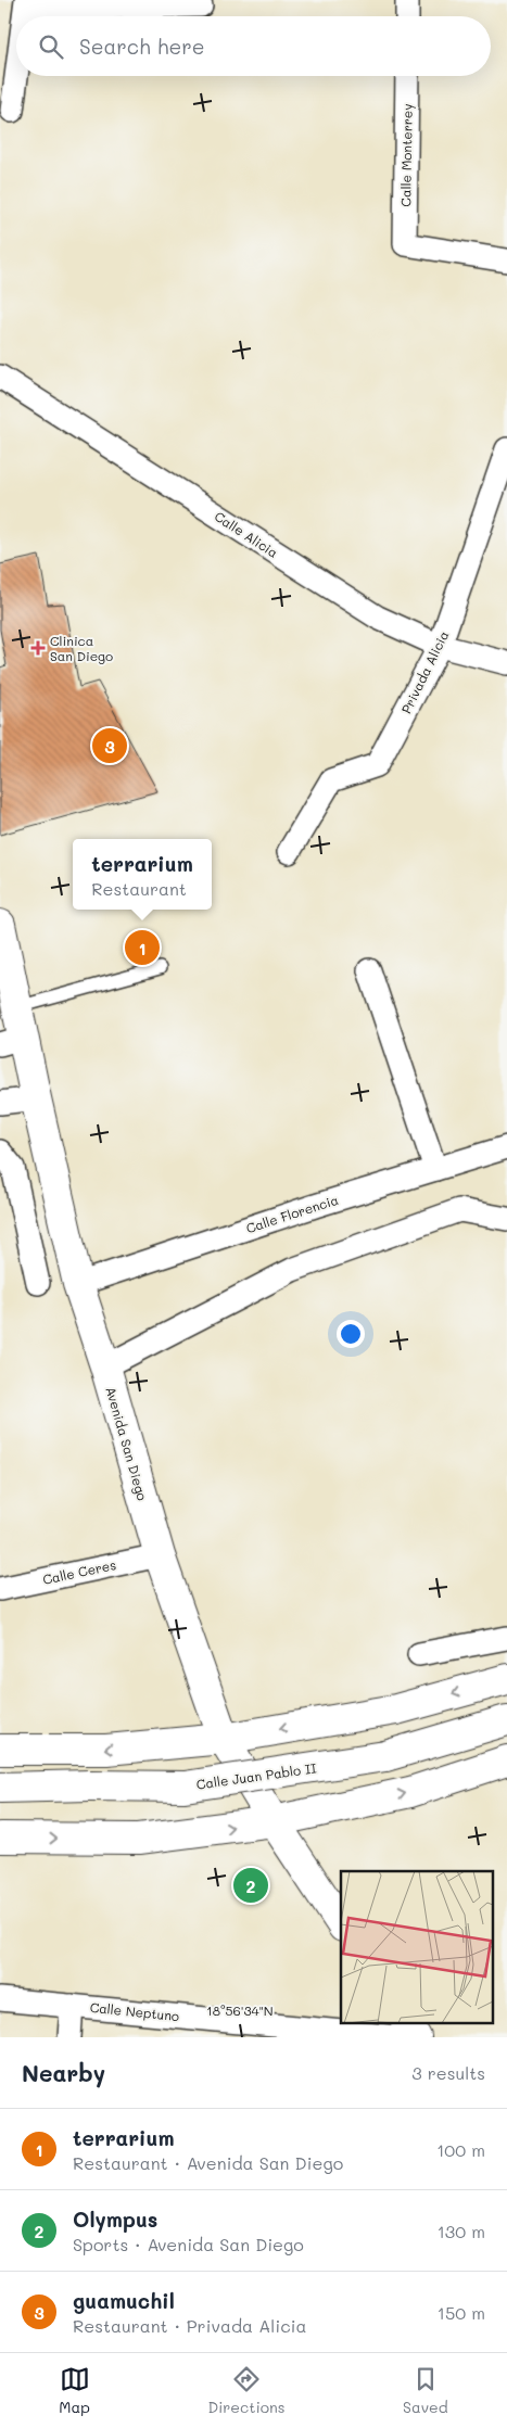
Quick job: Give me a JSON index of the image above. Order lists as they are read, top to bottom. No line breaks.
{"streets":{"street":["Calle Monterrey","Calle Alicia","Privada Alicia","Calle Florencia","Avenida San Diego","Calle Ceres","Calle Juan Pablo II","Calle Neptuno"]},"crossings":[["Calle Alicia","Privada Alicia"],["Calle Florencia","Avenida San Diego"],["Avenida San Diego","Calle Ceres"]],"places":{"health":["Clinica San Diego"]},"page":{"search":"Search here","pins":["3","1","2"],"popup":["terrarium","Restaurant"],"heading":["Nearby","3 results"],"list":[{"mark":"1","name":"terrarium","note":"Restaurant · Avenida San Diego","value":"100 m"},{"mark":"2","name":"Olympus","note":"Sports · Avenida San Diego","value":"130 m"},{"mark":"3","name":"guamuchil","note":"Restaurant · Privada Alicia","value":"150 m"}],"nav":["Map","Directions","Saved"]},"coordinates":["18°56'34\"N"]}
